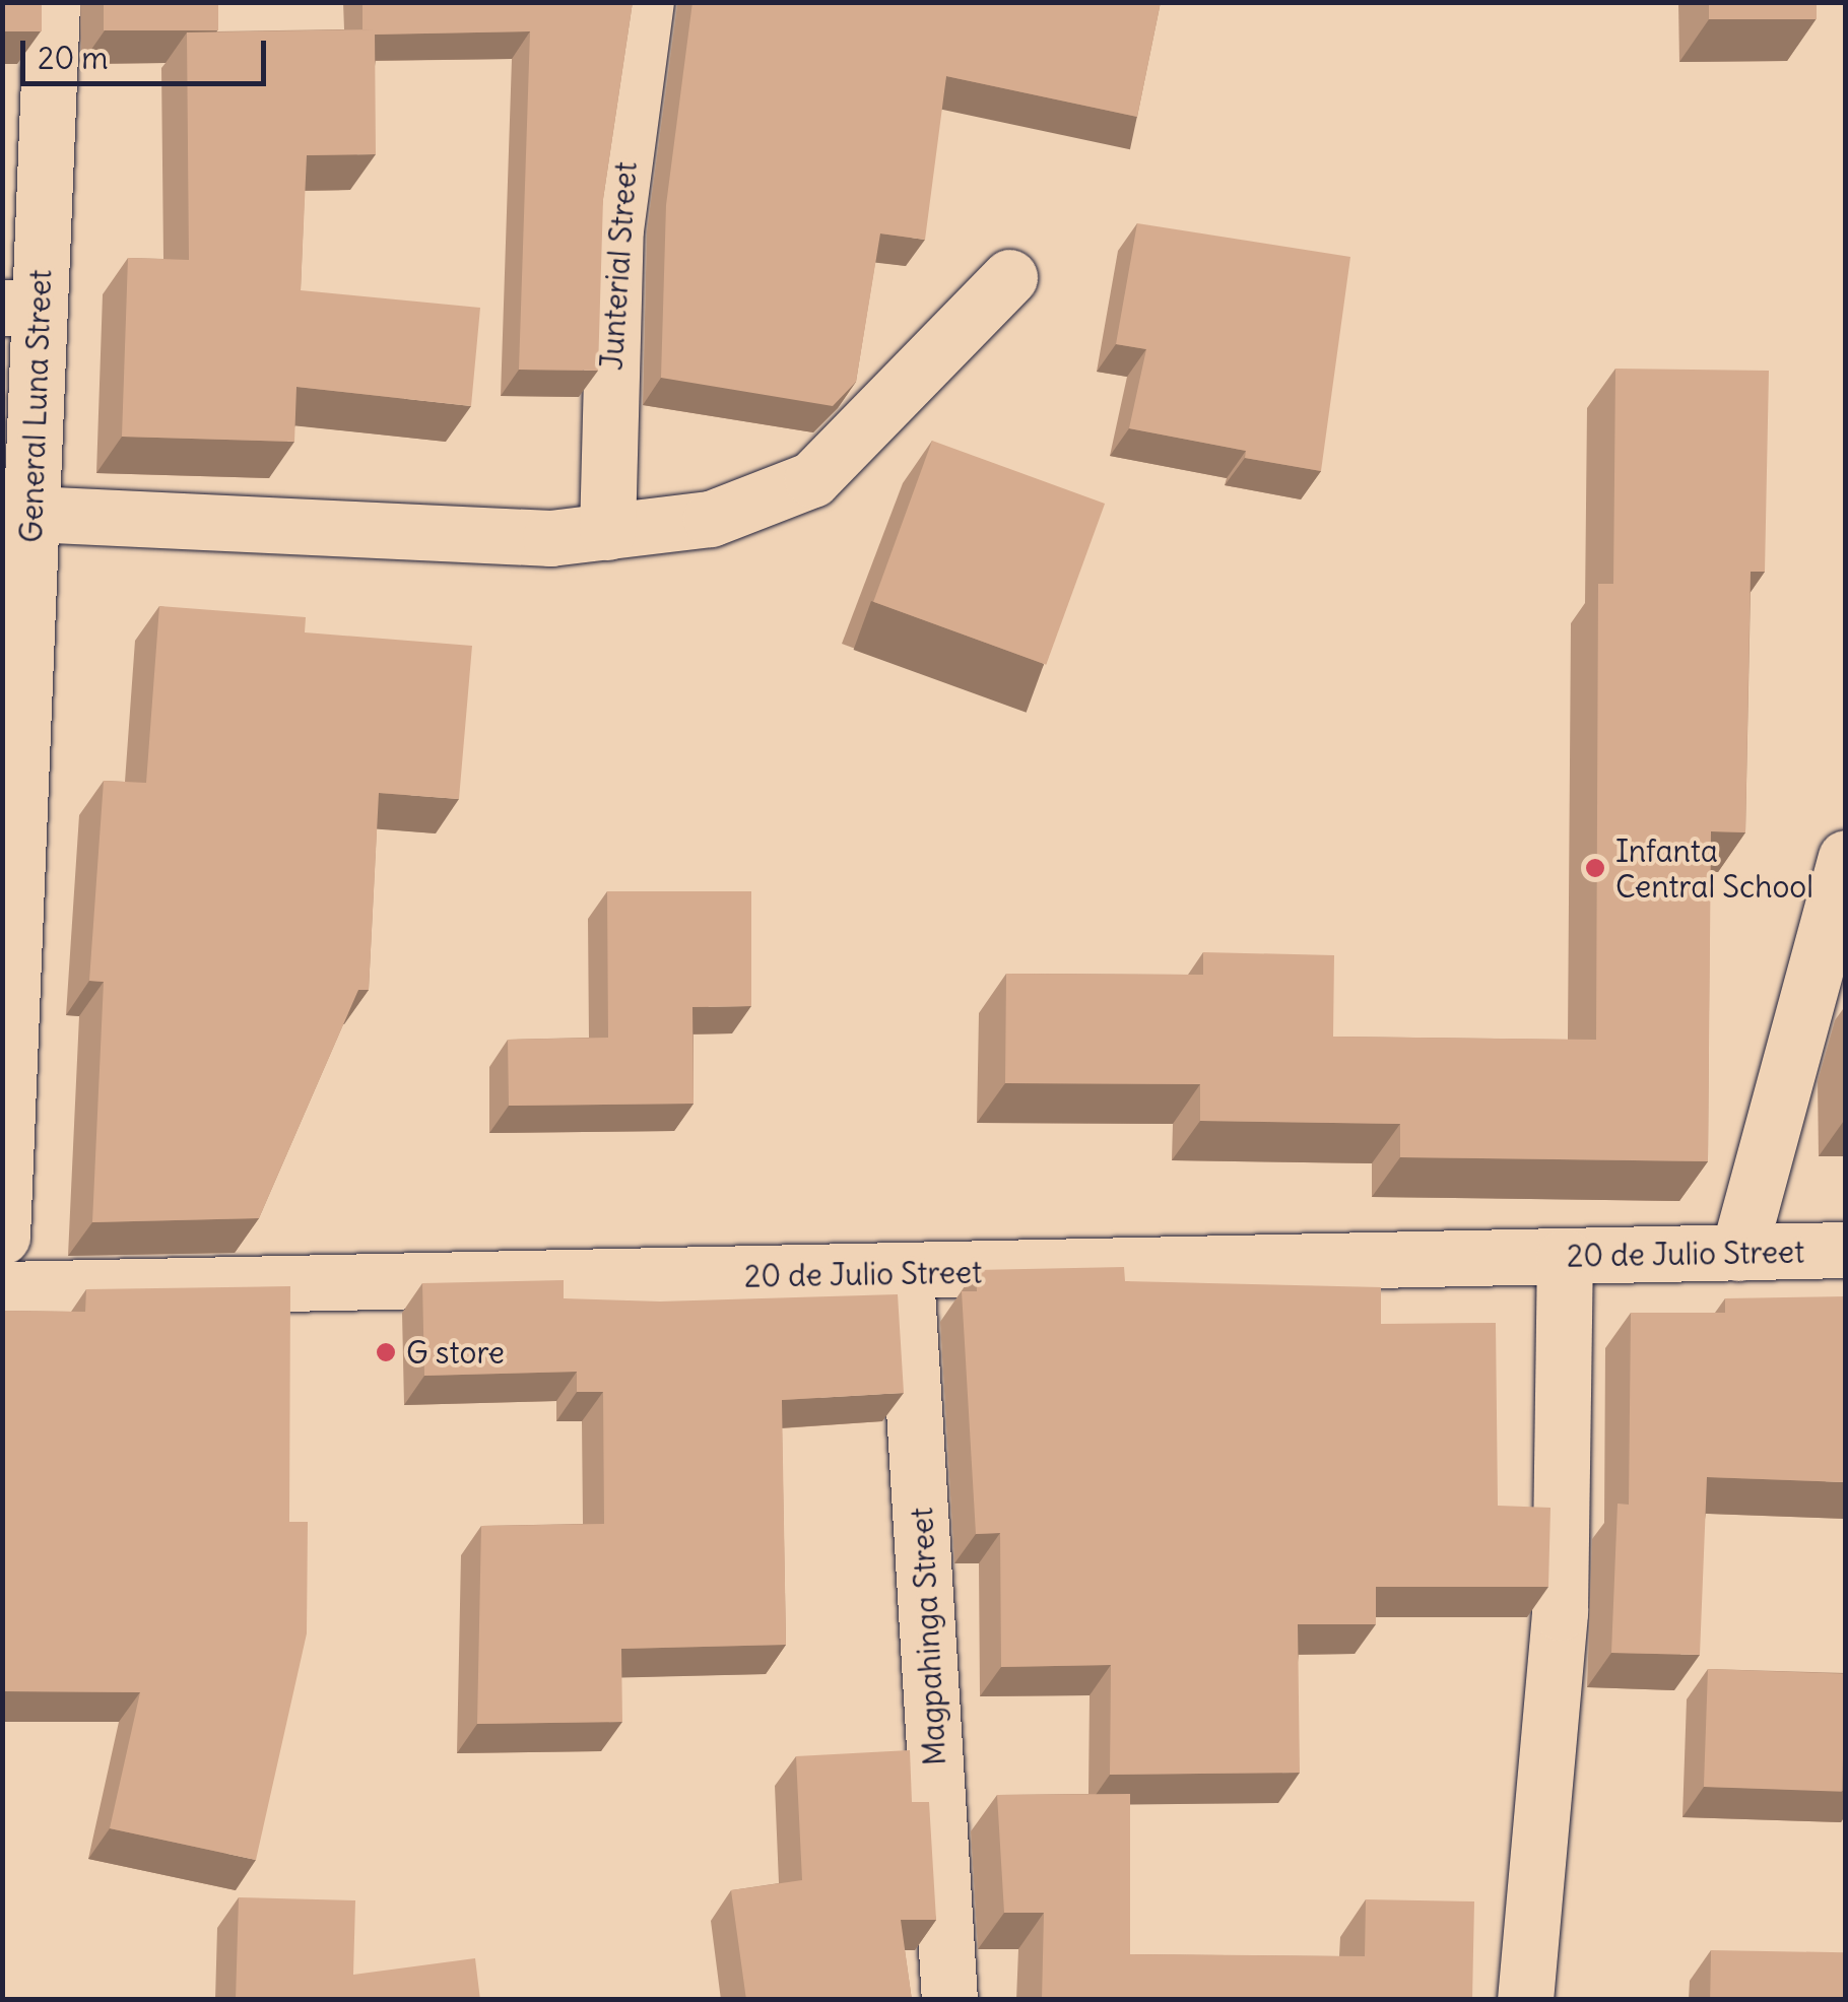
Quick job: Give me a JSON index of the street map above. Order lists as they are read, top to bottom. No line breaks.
{"streets":{"street":["Junterial Street","General Luna Street","20 de Julio Street","Magpahinga Street"]},"crossings":[["20 de Julio Street","Magpahinga Street"]],"places":["Infanta Central School","G store"],"scale_bar":"20 m"}
